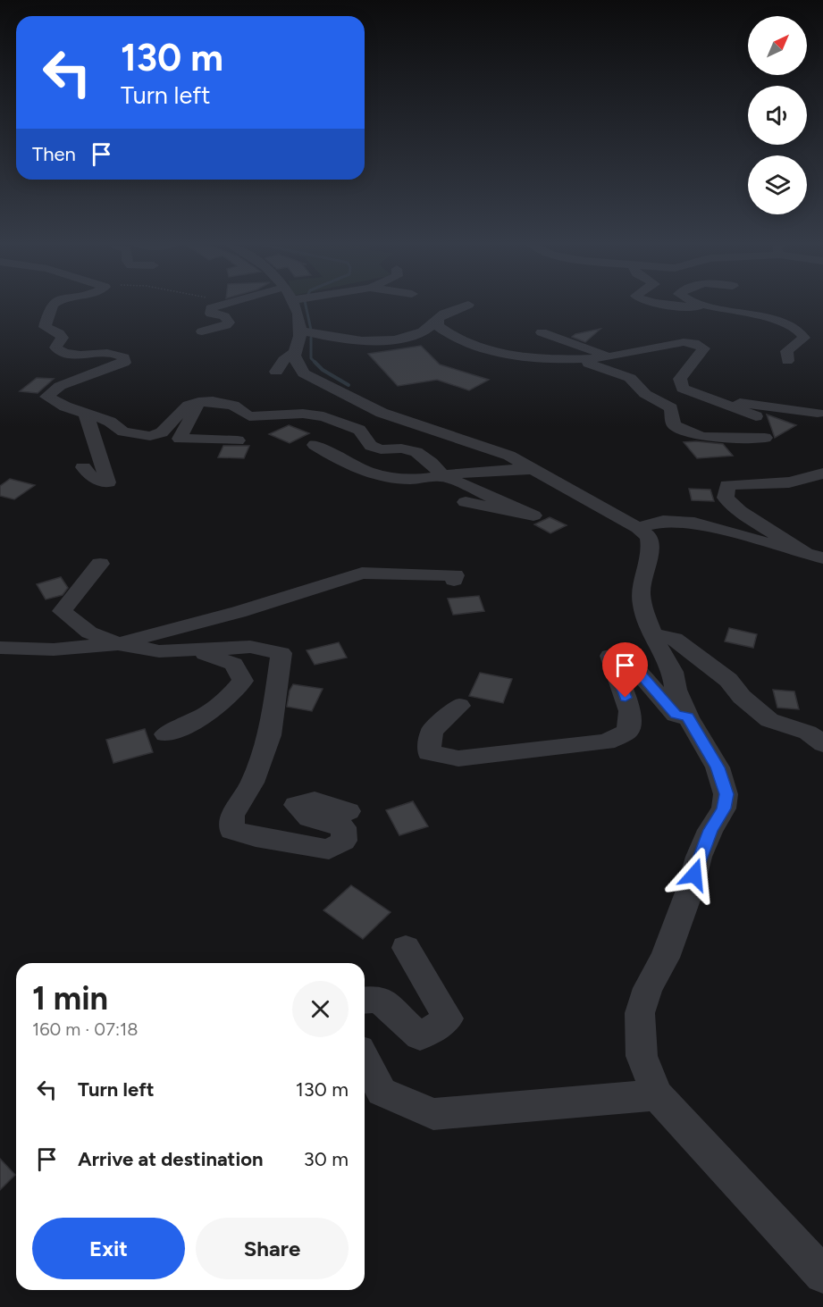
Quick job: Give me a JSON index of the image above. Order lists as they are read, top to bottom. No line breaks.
{"north":"top right","page":{"turn":["130 m","Turn left"],"then":"Then","heading":["1 min","160 m · 07:18"],"list":[{"name":"Turn left","value":"130 m"},{"name":"Arrive at destination","value":"30 m"}],"buttons":["Exit","Share"]}}
